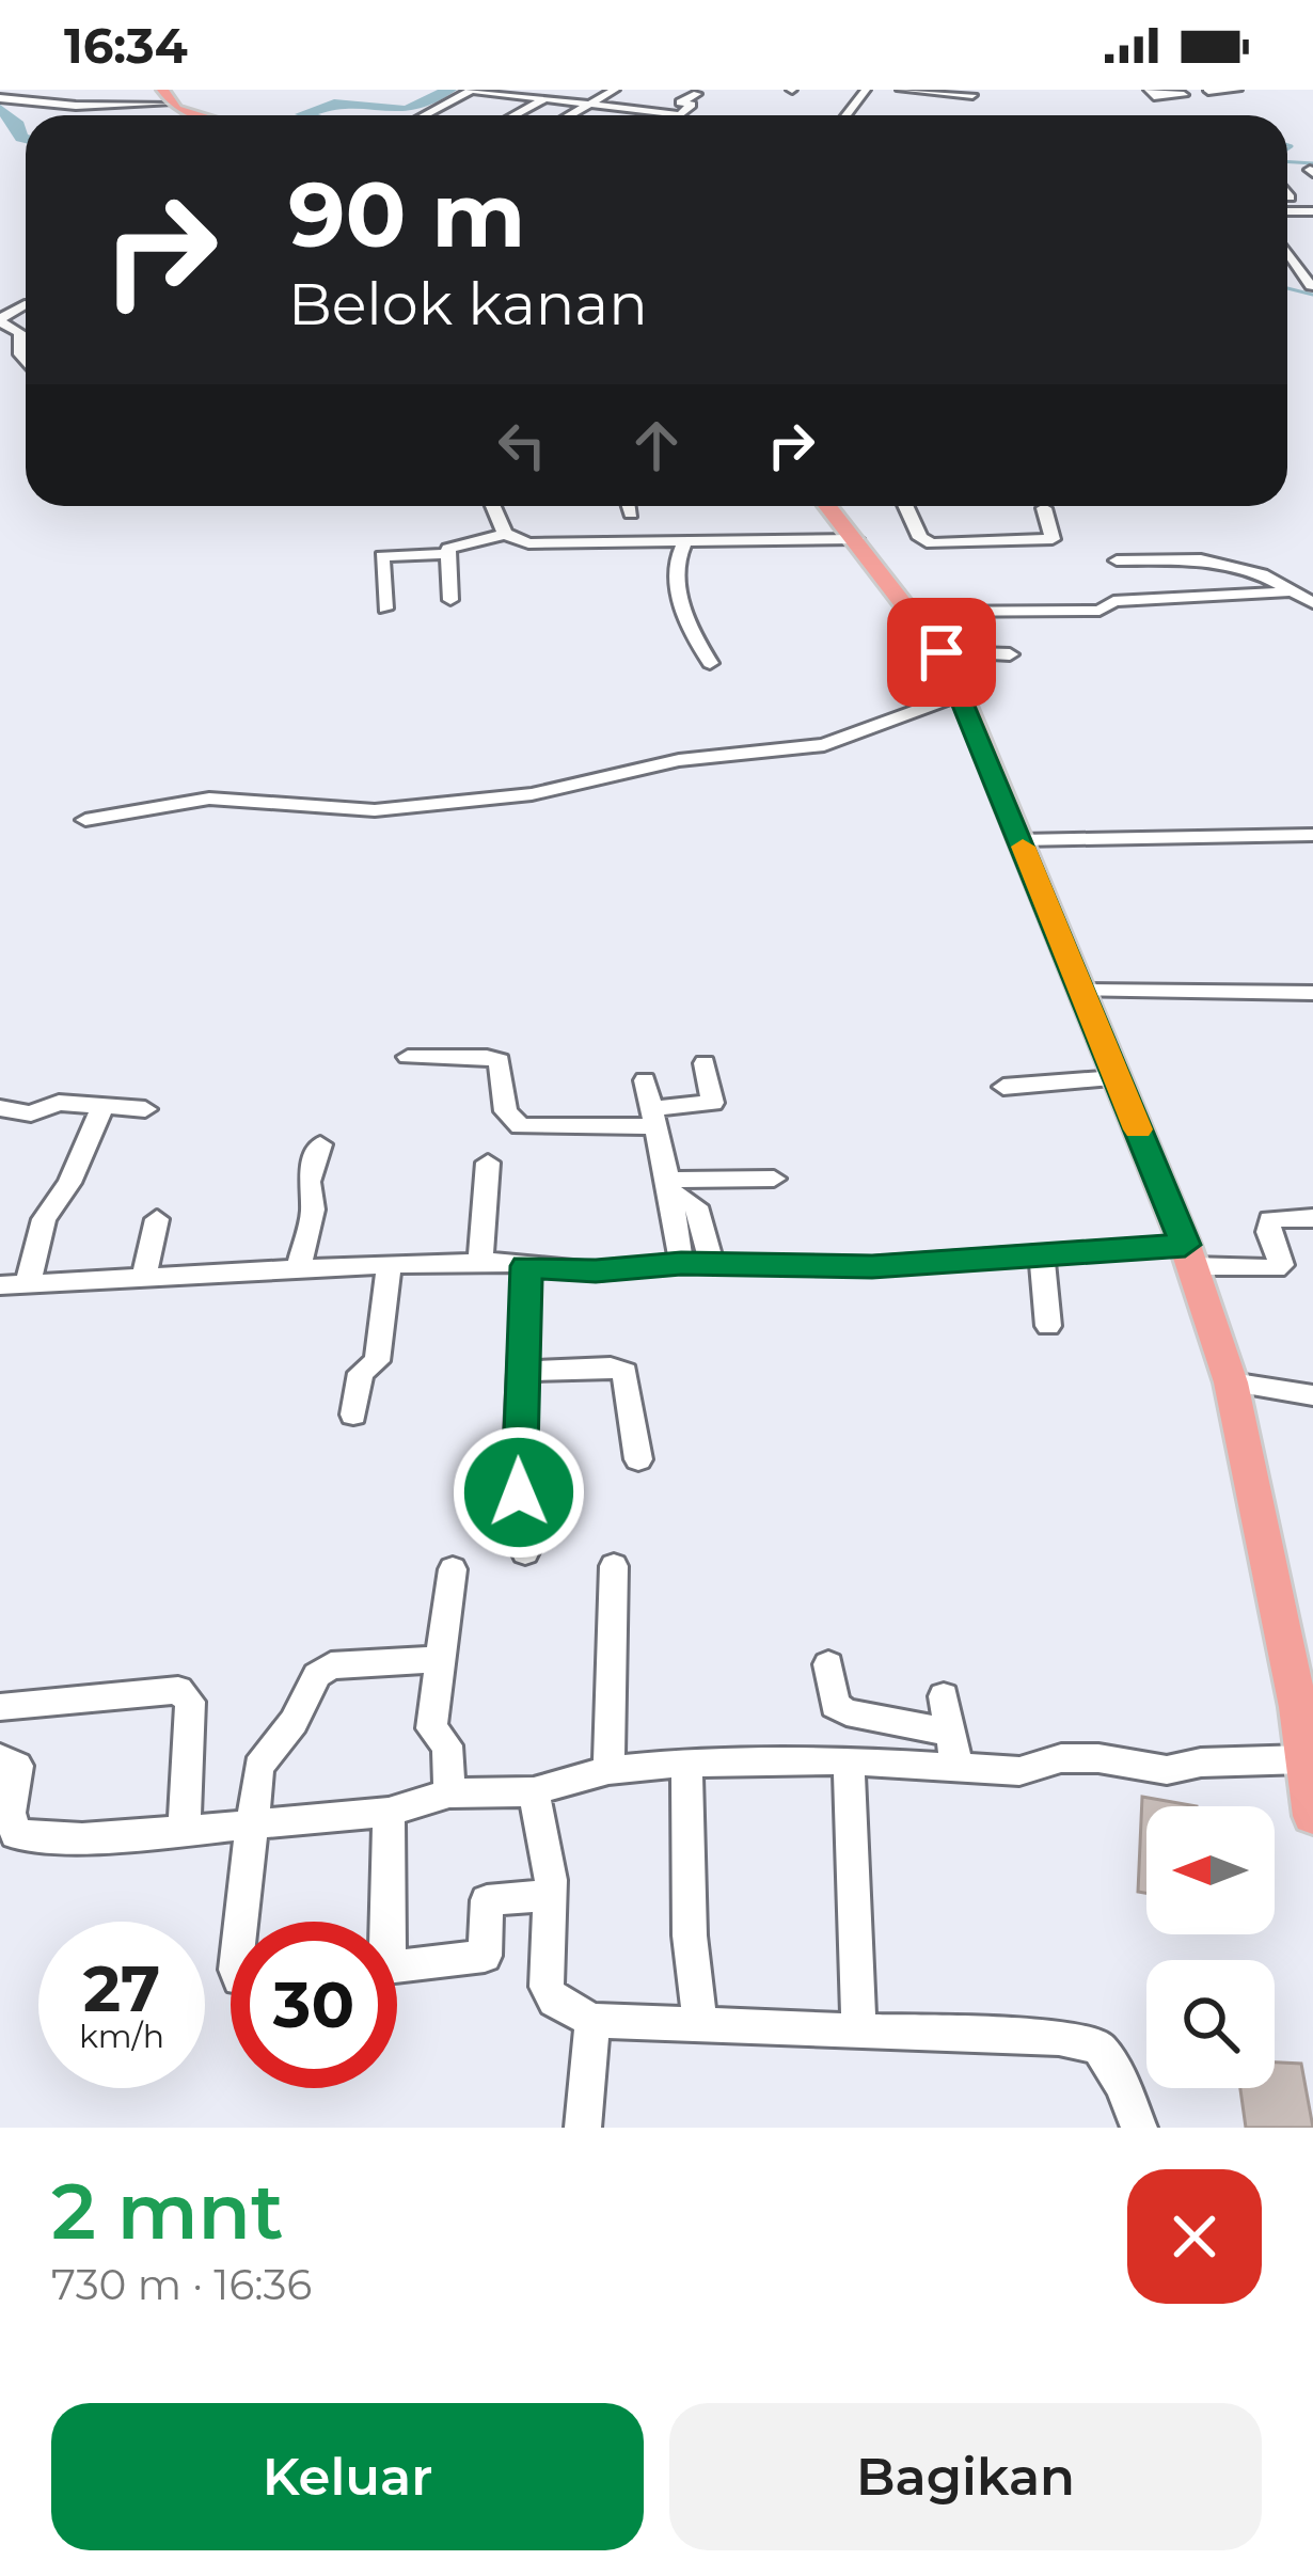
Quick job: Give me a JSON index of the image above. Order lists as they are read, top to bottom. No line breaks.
{"north":"left","page":{"status":"16:34","turn":["90 m","Belok kanan"],"speed":"27 km/h","limit":"30","heading":["2 mnt","730 m · 16:36"],"buttons":["Keluar","Bagikan"]}}
